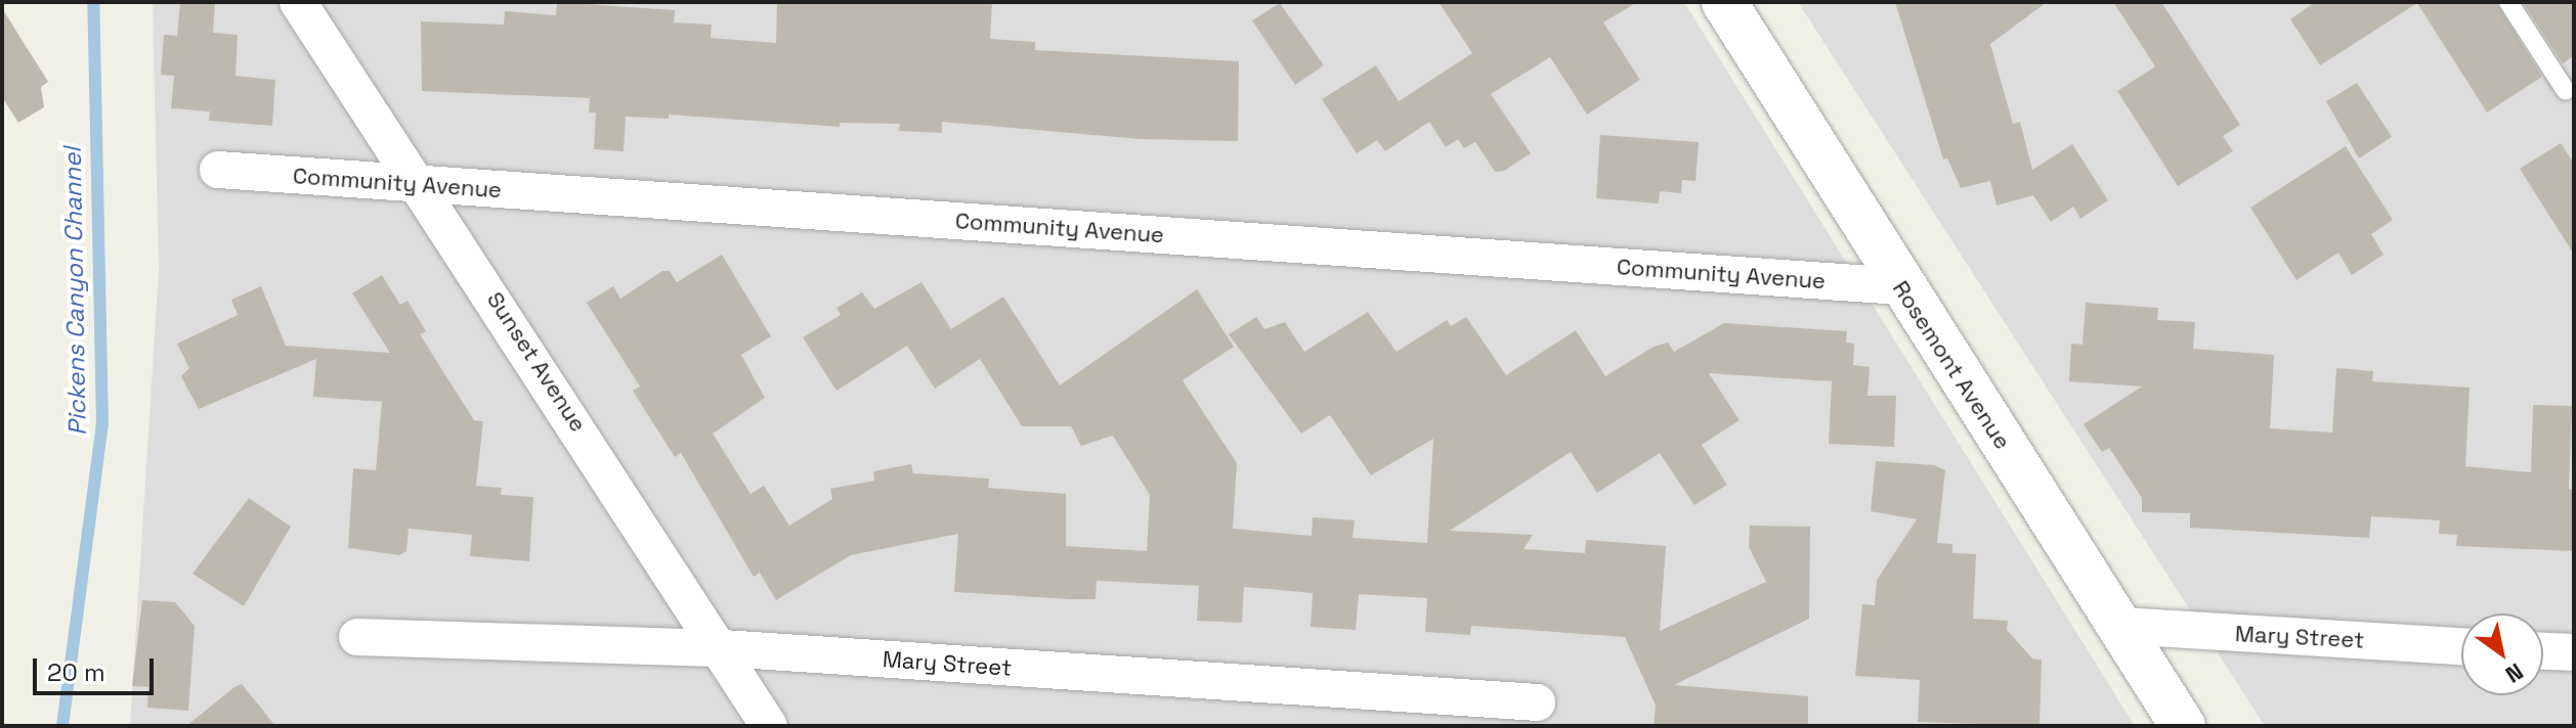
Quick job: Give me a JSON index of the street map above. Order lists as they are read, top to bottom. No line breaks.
{"streets":{"street":["Community Avenue","Sunset Avenue","Rosemont Avenue","Mary Street"]},"crossings":[["Community Avenue","Sunset Avenue"],["Community Avenue","Rosemont Avenue"],["Sunset Avenue","Mary Street"],["Rosemont Avenue","Mary Street"]],"water":["Pickens Canyon Channel"],"scale_bar":"20 m","north":"bottom right"}
